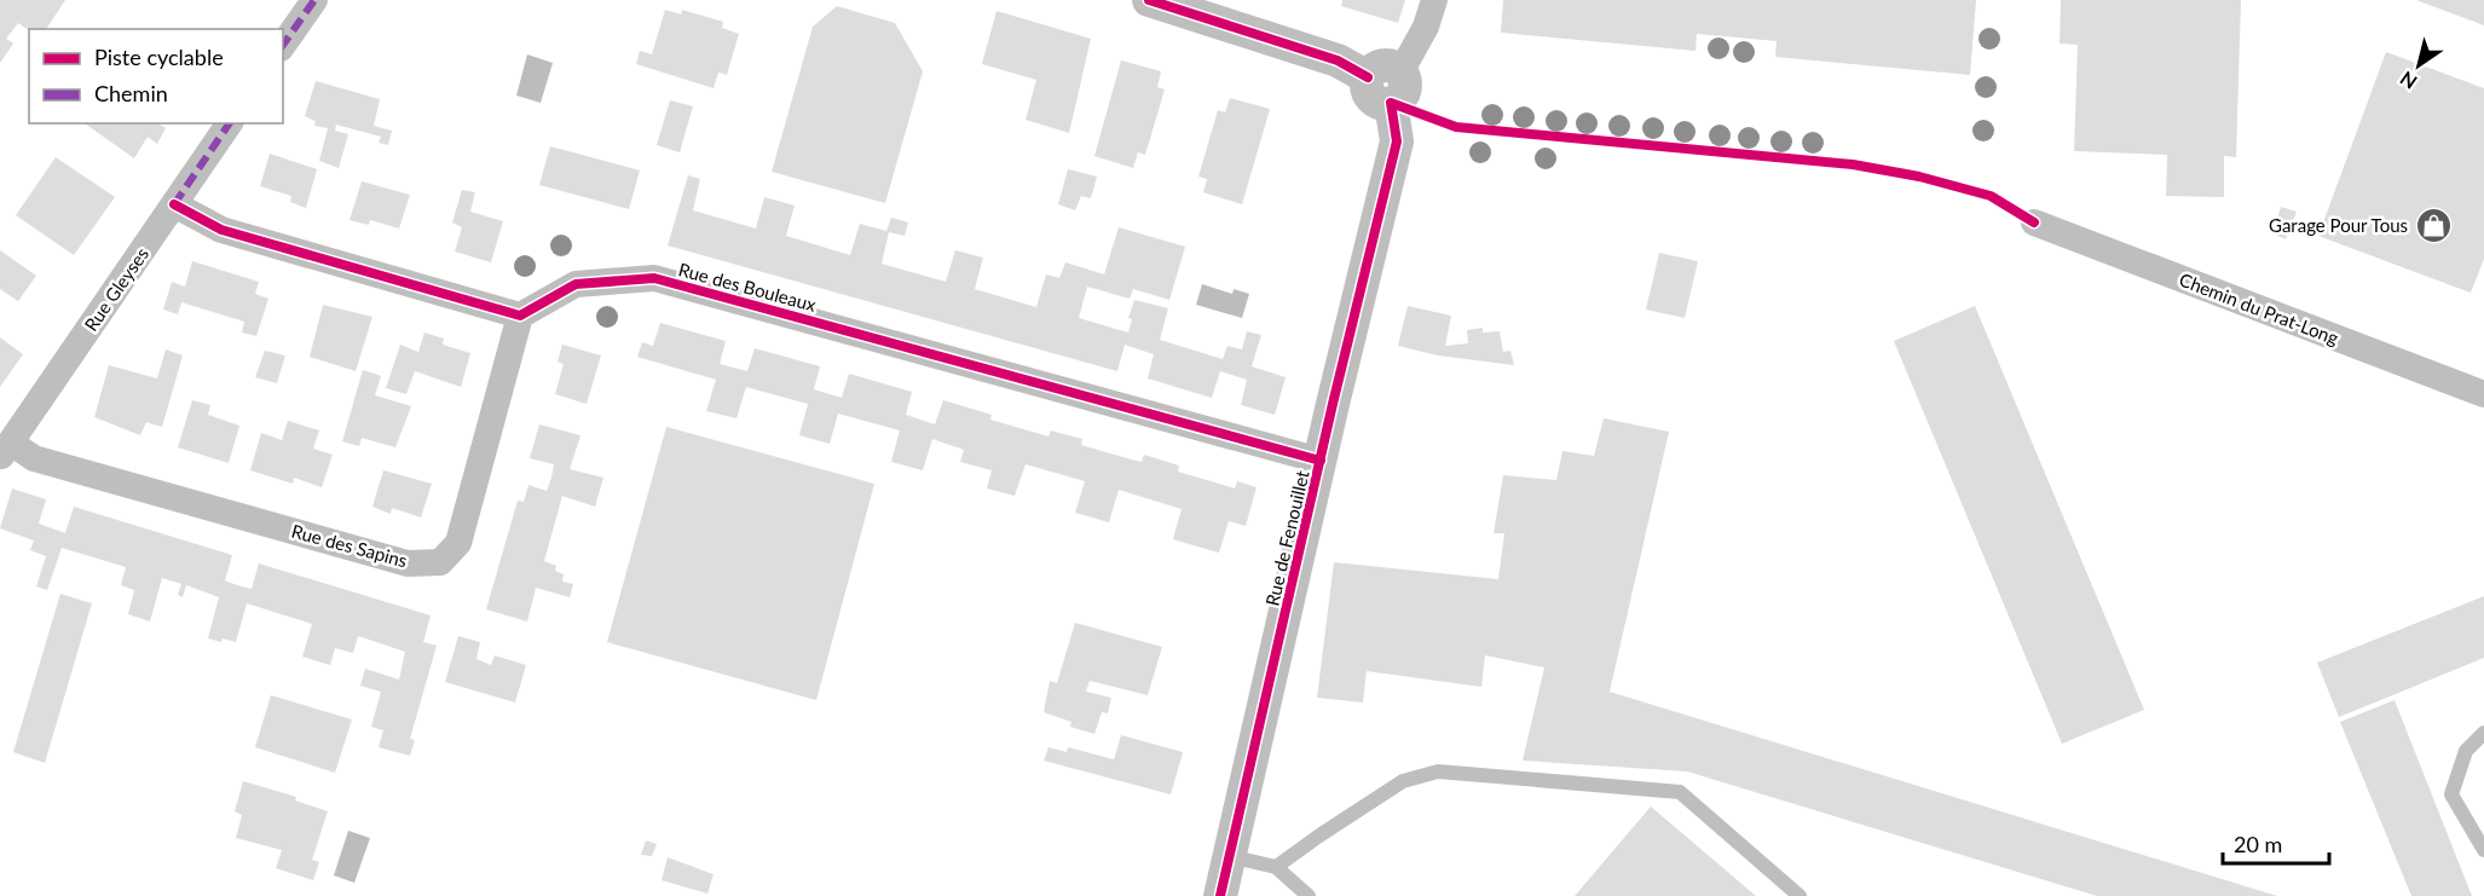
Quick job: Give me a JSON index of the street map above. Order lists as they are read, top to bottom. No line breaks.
{"streets":{"street":["Rue des Bouleaux","Rue Gleyses","Chemin du Prat-Long","Rue de Fenouillet","Rue des Sapins"]},"crossings":[["Rue des Bouleaux","Rue de Fenouillet"],["Rue des Bouleaux","Rue des Sapins"],["Rue Gleyses","Rue des Sapins"]],"places":{"shop":["Garage Pour Tous"]},"legend":["Piste cyclable","Chemin"],"scale_bar":"20 m","north":"bottom left"}
